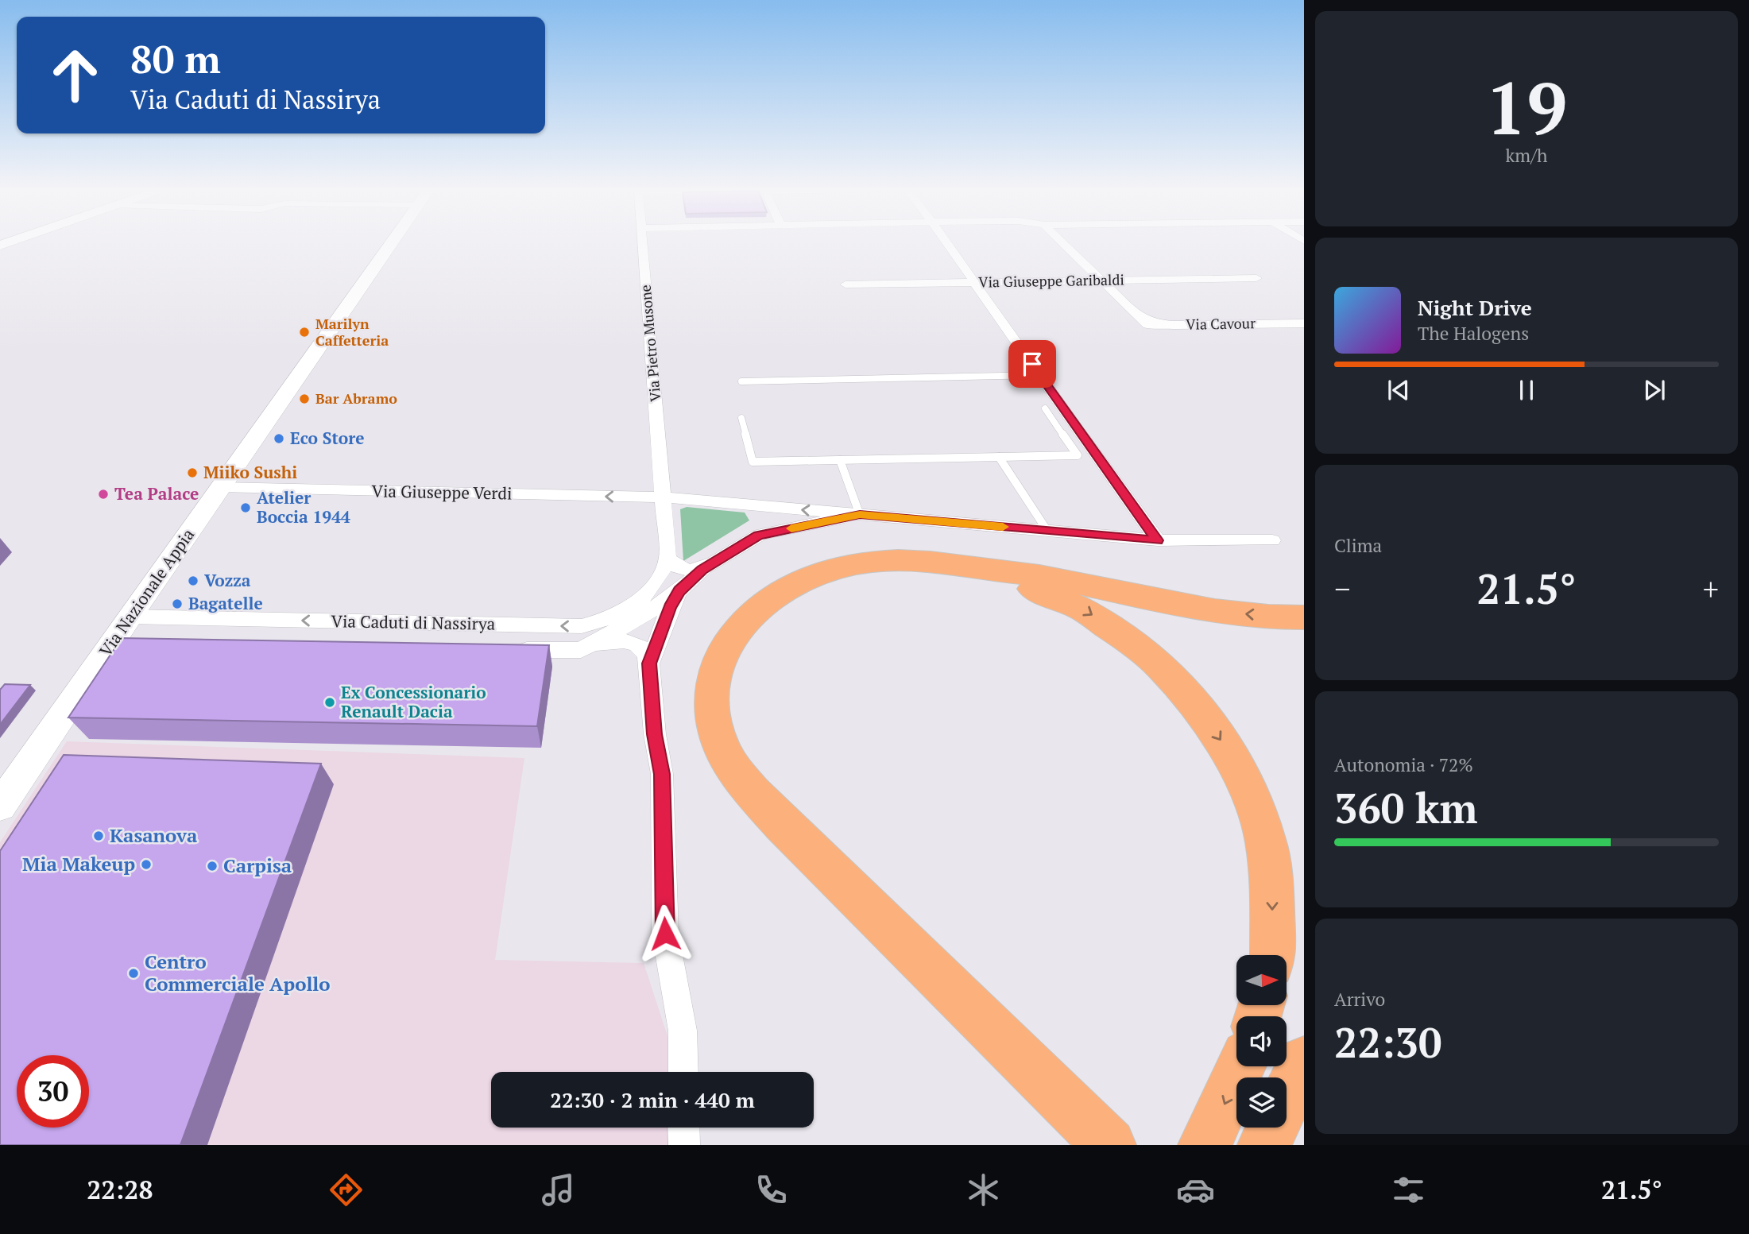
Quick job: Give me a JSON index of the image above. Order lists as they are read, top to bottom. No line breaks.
{"streets":{"main road":["Via Nazionale Appia"],"street":["Via Giuseppe Garibaldi","Via Cavour","Via Pietro Musone","Via Giuseppe Verdi","Via Caduti di Nassirya"]},"crossings":[["Via Giuseppe Garibaldi","Via Cavour"],["Via Pietro Musone","Via Giuseppe Verdi"],["Via Pietro Musone","Via Caduti di Nassirya"],["Via Giuseppe Verdi","Via Nazionale Appia"],["Via Nazionale Appia","Via Caduti di Nassirya"]],"one_way":["Via Giuseppe Verdi","Via Caduti di Nassirya"],"places":["Marilyn Caffetteria","Bar Abramo","Eco Store","Miiko Sushi","Tea Palace","Atelier Boccia 1944","Vozza","Bagatelle","Ex Concessionario Renault Dacia","Kasanova","Mia Makeup","Carpisa","Centro Commerciale Apollo"],"north":"right","page":{"tile":[["19","km/h"],"Clima",["Autonomia · 72%","360 km"],["Arrivo","22:30"]],"turn":["80 m","Via Caduti di Nassirya"],"song":["Night Drive","The Halogens"],"heat":["−","21.5°","+"],"limit":"30","trip":"22:30 · 2 min · 440 m","tabs":["22:28","21.5°"]}}
